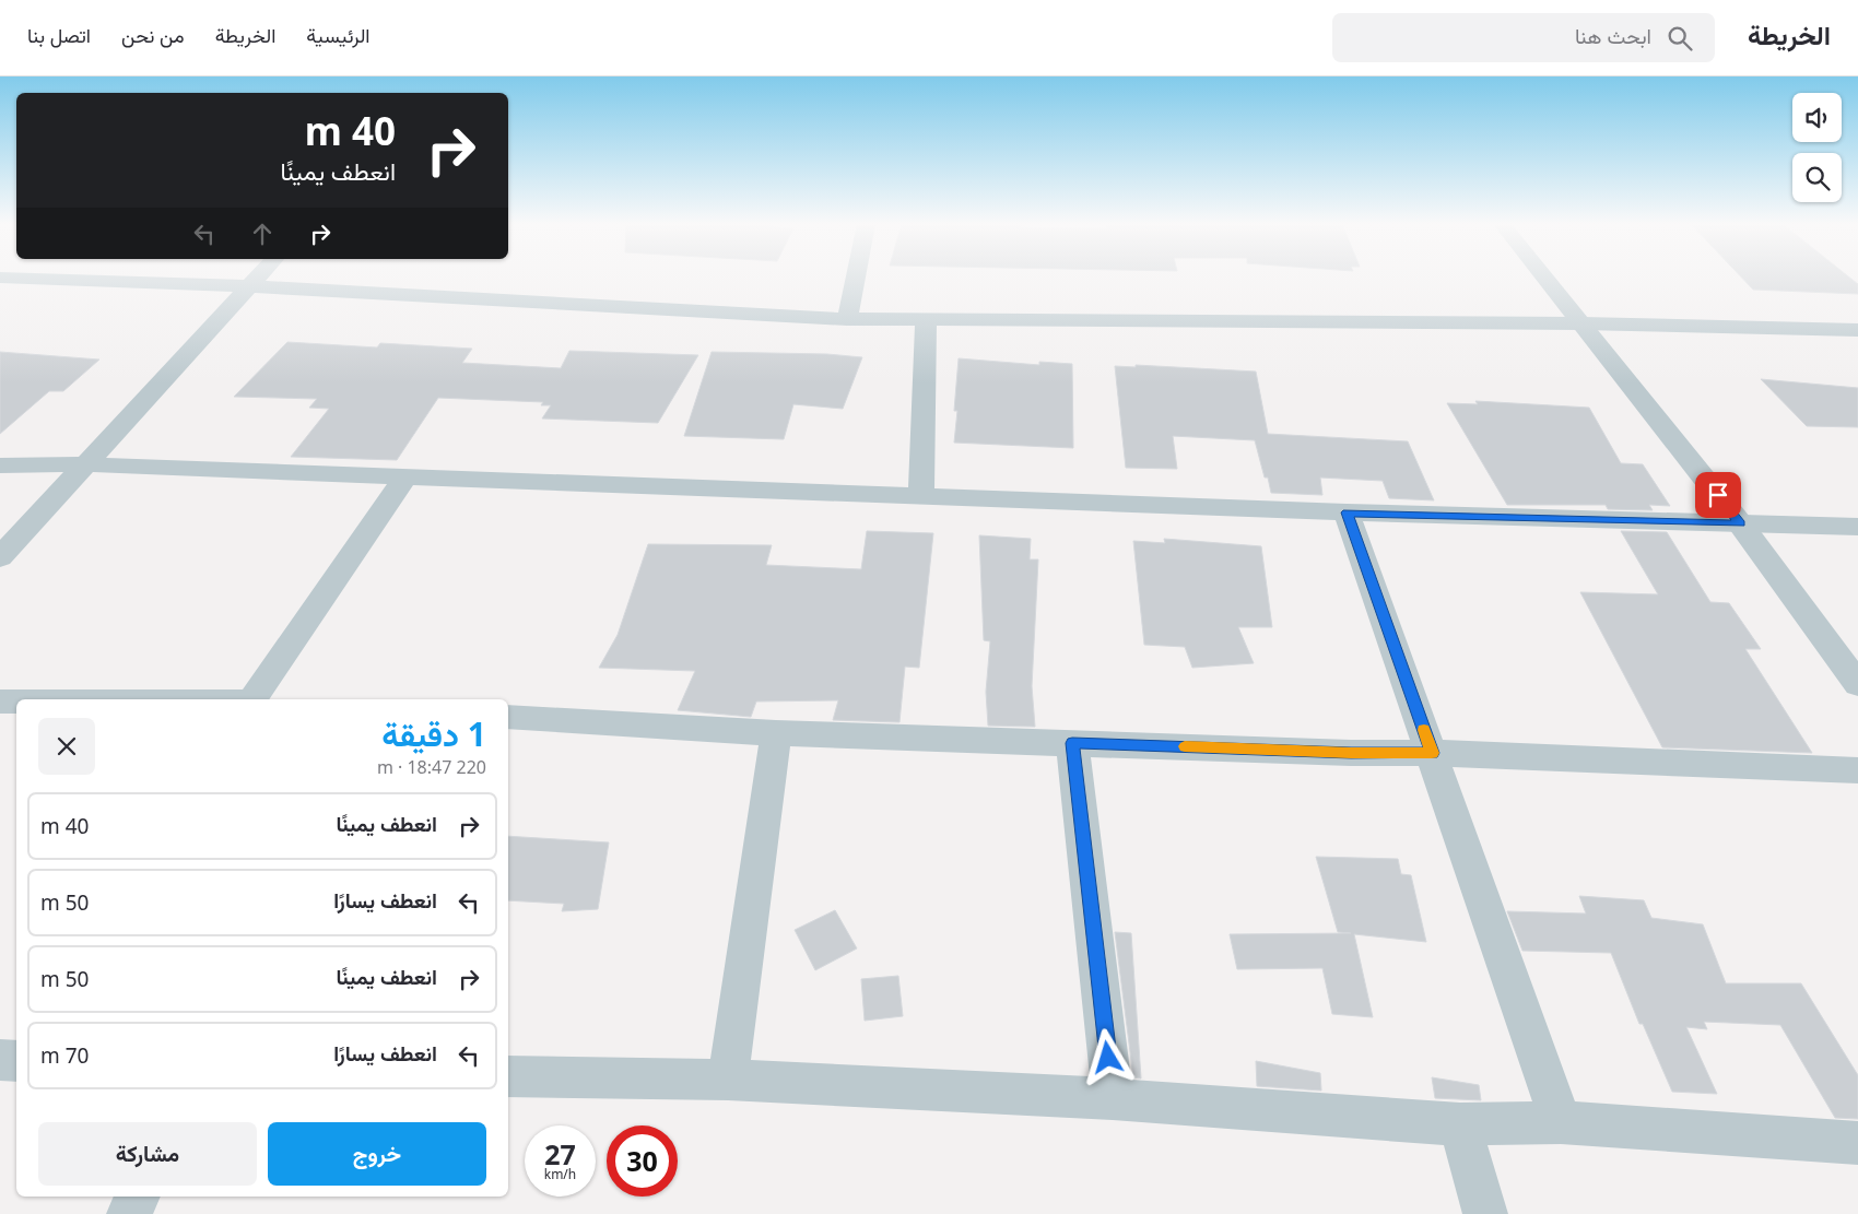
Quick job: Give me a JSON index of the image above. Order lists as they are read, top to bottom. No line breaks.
{"page":{"header":"الخريطة","search":"ابحث هنا","nav":["الرئيسية","الخريطة","من نحن","اتصل بنا"],"turn":["40 m","انعطف يمينًا"],"heading":["1 دقيقة","220 m · 18:47"],"list":[{"name":"انعطف يمينًا","value":"40 m"},{"name":"انعطف يسارًا","value":"50 m"},{"name":"انعطف يمينًا","value":"50 m"},{"name":"انعطف يسارًا","value":"70 m"}],"buttons":["خروج","مشاركة"],"speed":"27 km/h","limit":"30"}}
